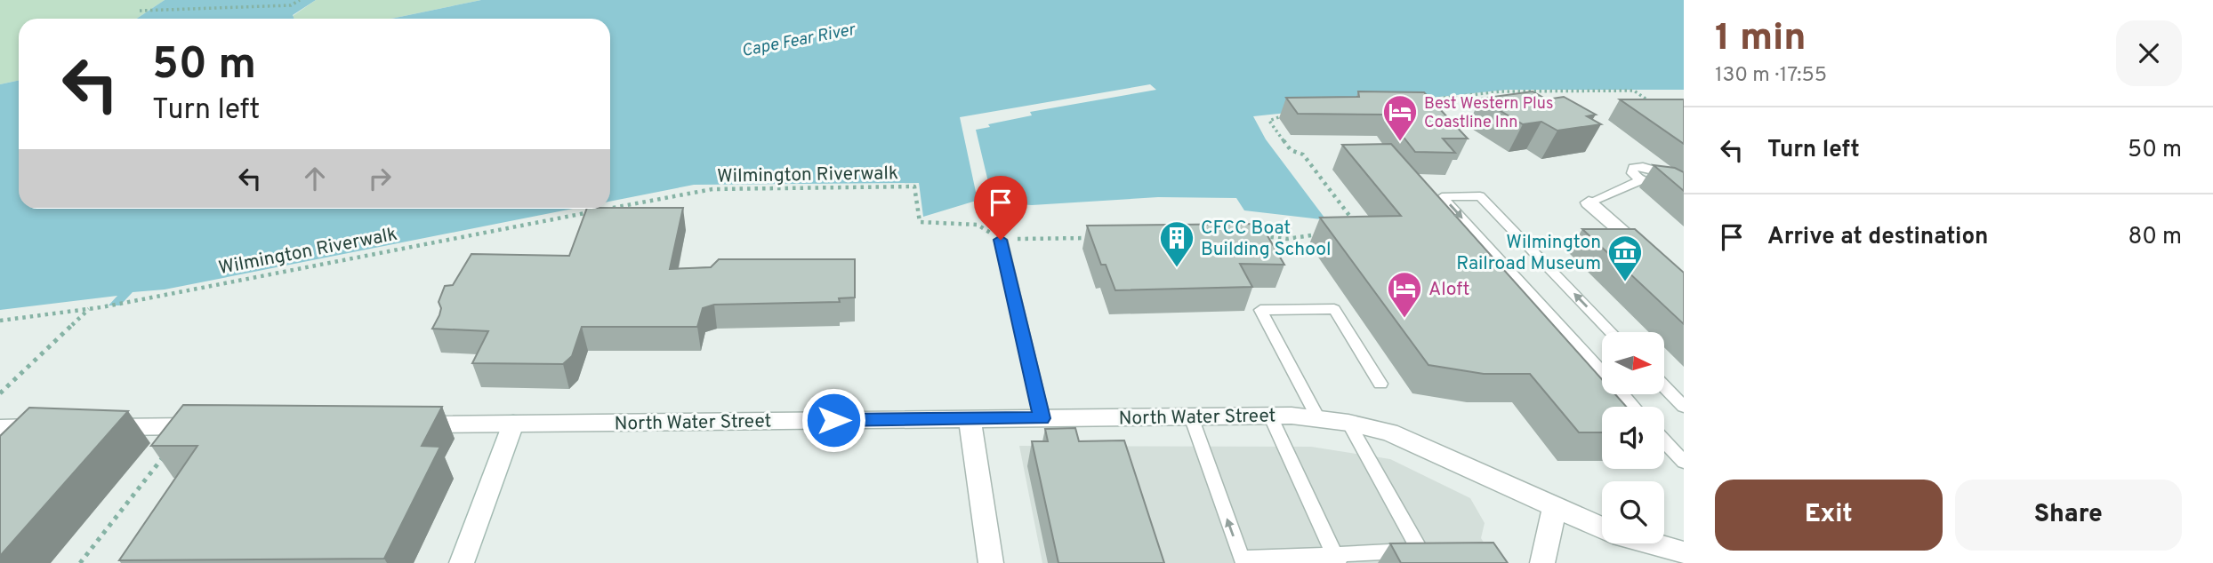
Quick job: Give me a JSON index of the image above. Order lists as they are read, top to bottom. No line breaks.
{"streets":{"street":["North Water Street"],"path":["Wilmington Riverwalk"]},"water":["Cape Fear River"],"places":{"hotel":["Best Western Plus Coastline Inn","Aloft"],"building":["CFCC Boat Building School"],"museum":["Wilmington Railroad Museum"]},"north":"right","page":{"heading":["1 min","130 m · 17:55"],"turn":["50 m","Turn left"],"list":[{"name":"Turn left","value":"50 m"},{"name":"Arrive at destination","value":"80 m"}],"buttons":["Exit","Share"]}}
